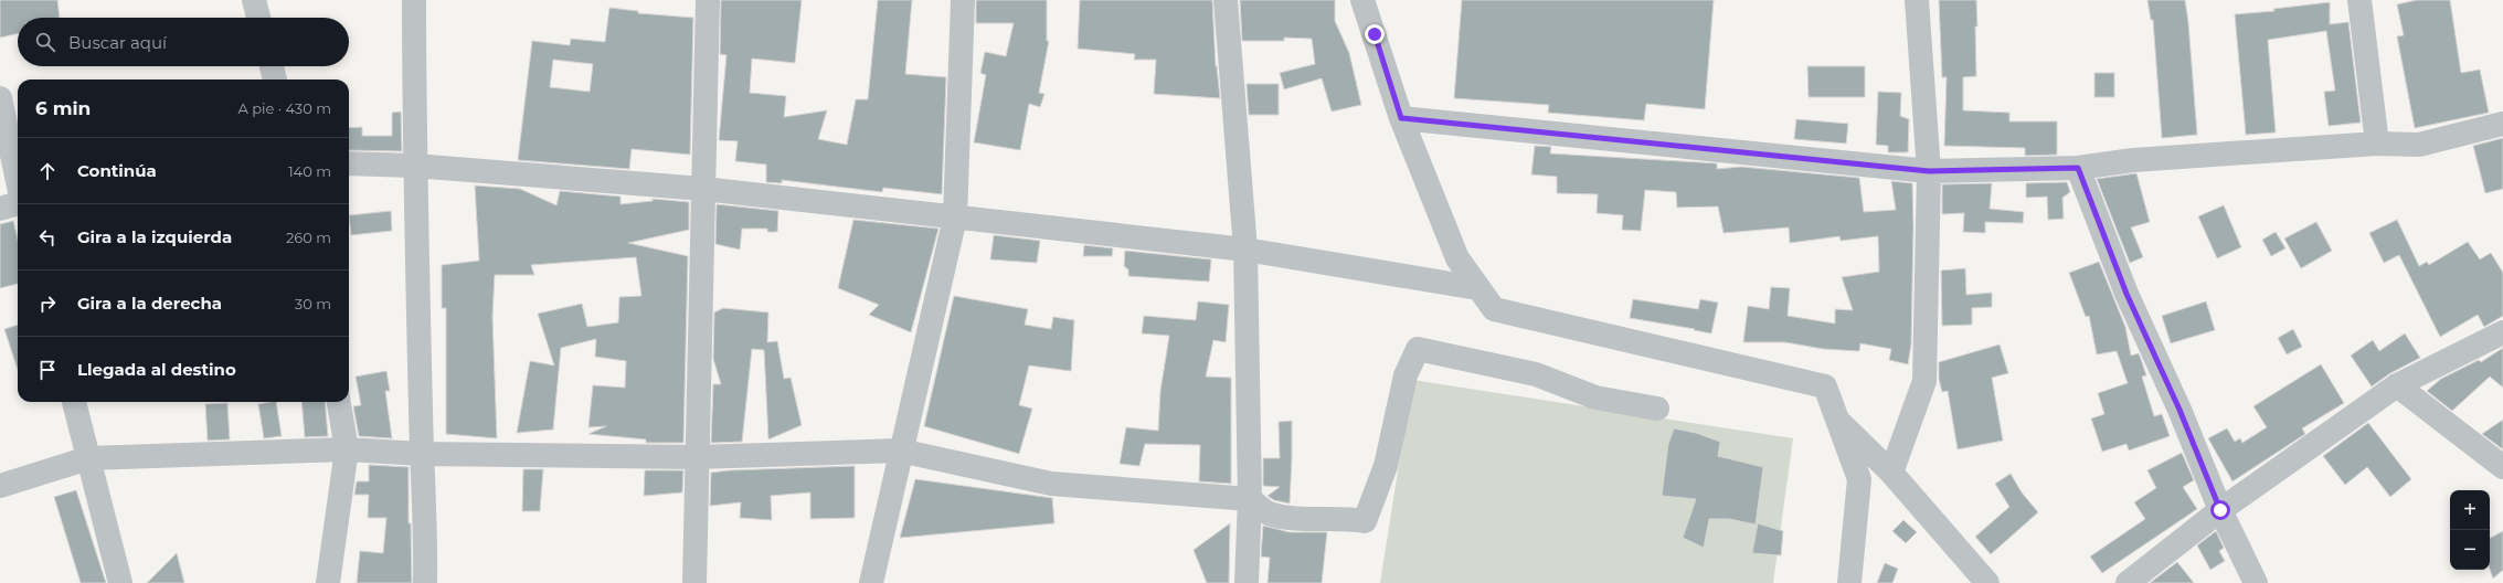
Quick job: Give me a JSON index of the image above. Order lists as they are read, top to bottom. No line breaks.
{"page":{"search":"Buscar aquí","heading":["6 min","A pie · 430 m"],"list":[["Continúa","140 m"],["Gira a la izquierda","260 m"],["Gira a la derecha","30 m"],"Llegada al destino"],"map_buttons":["+","−"]}}
